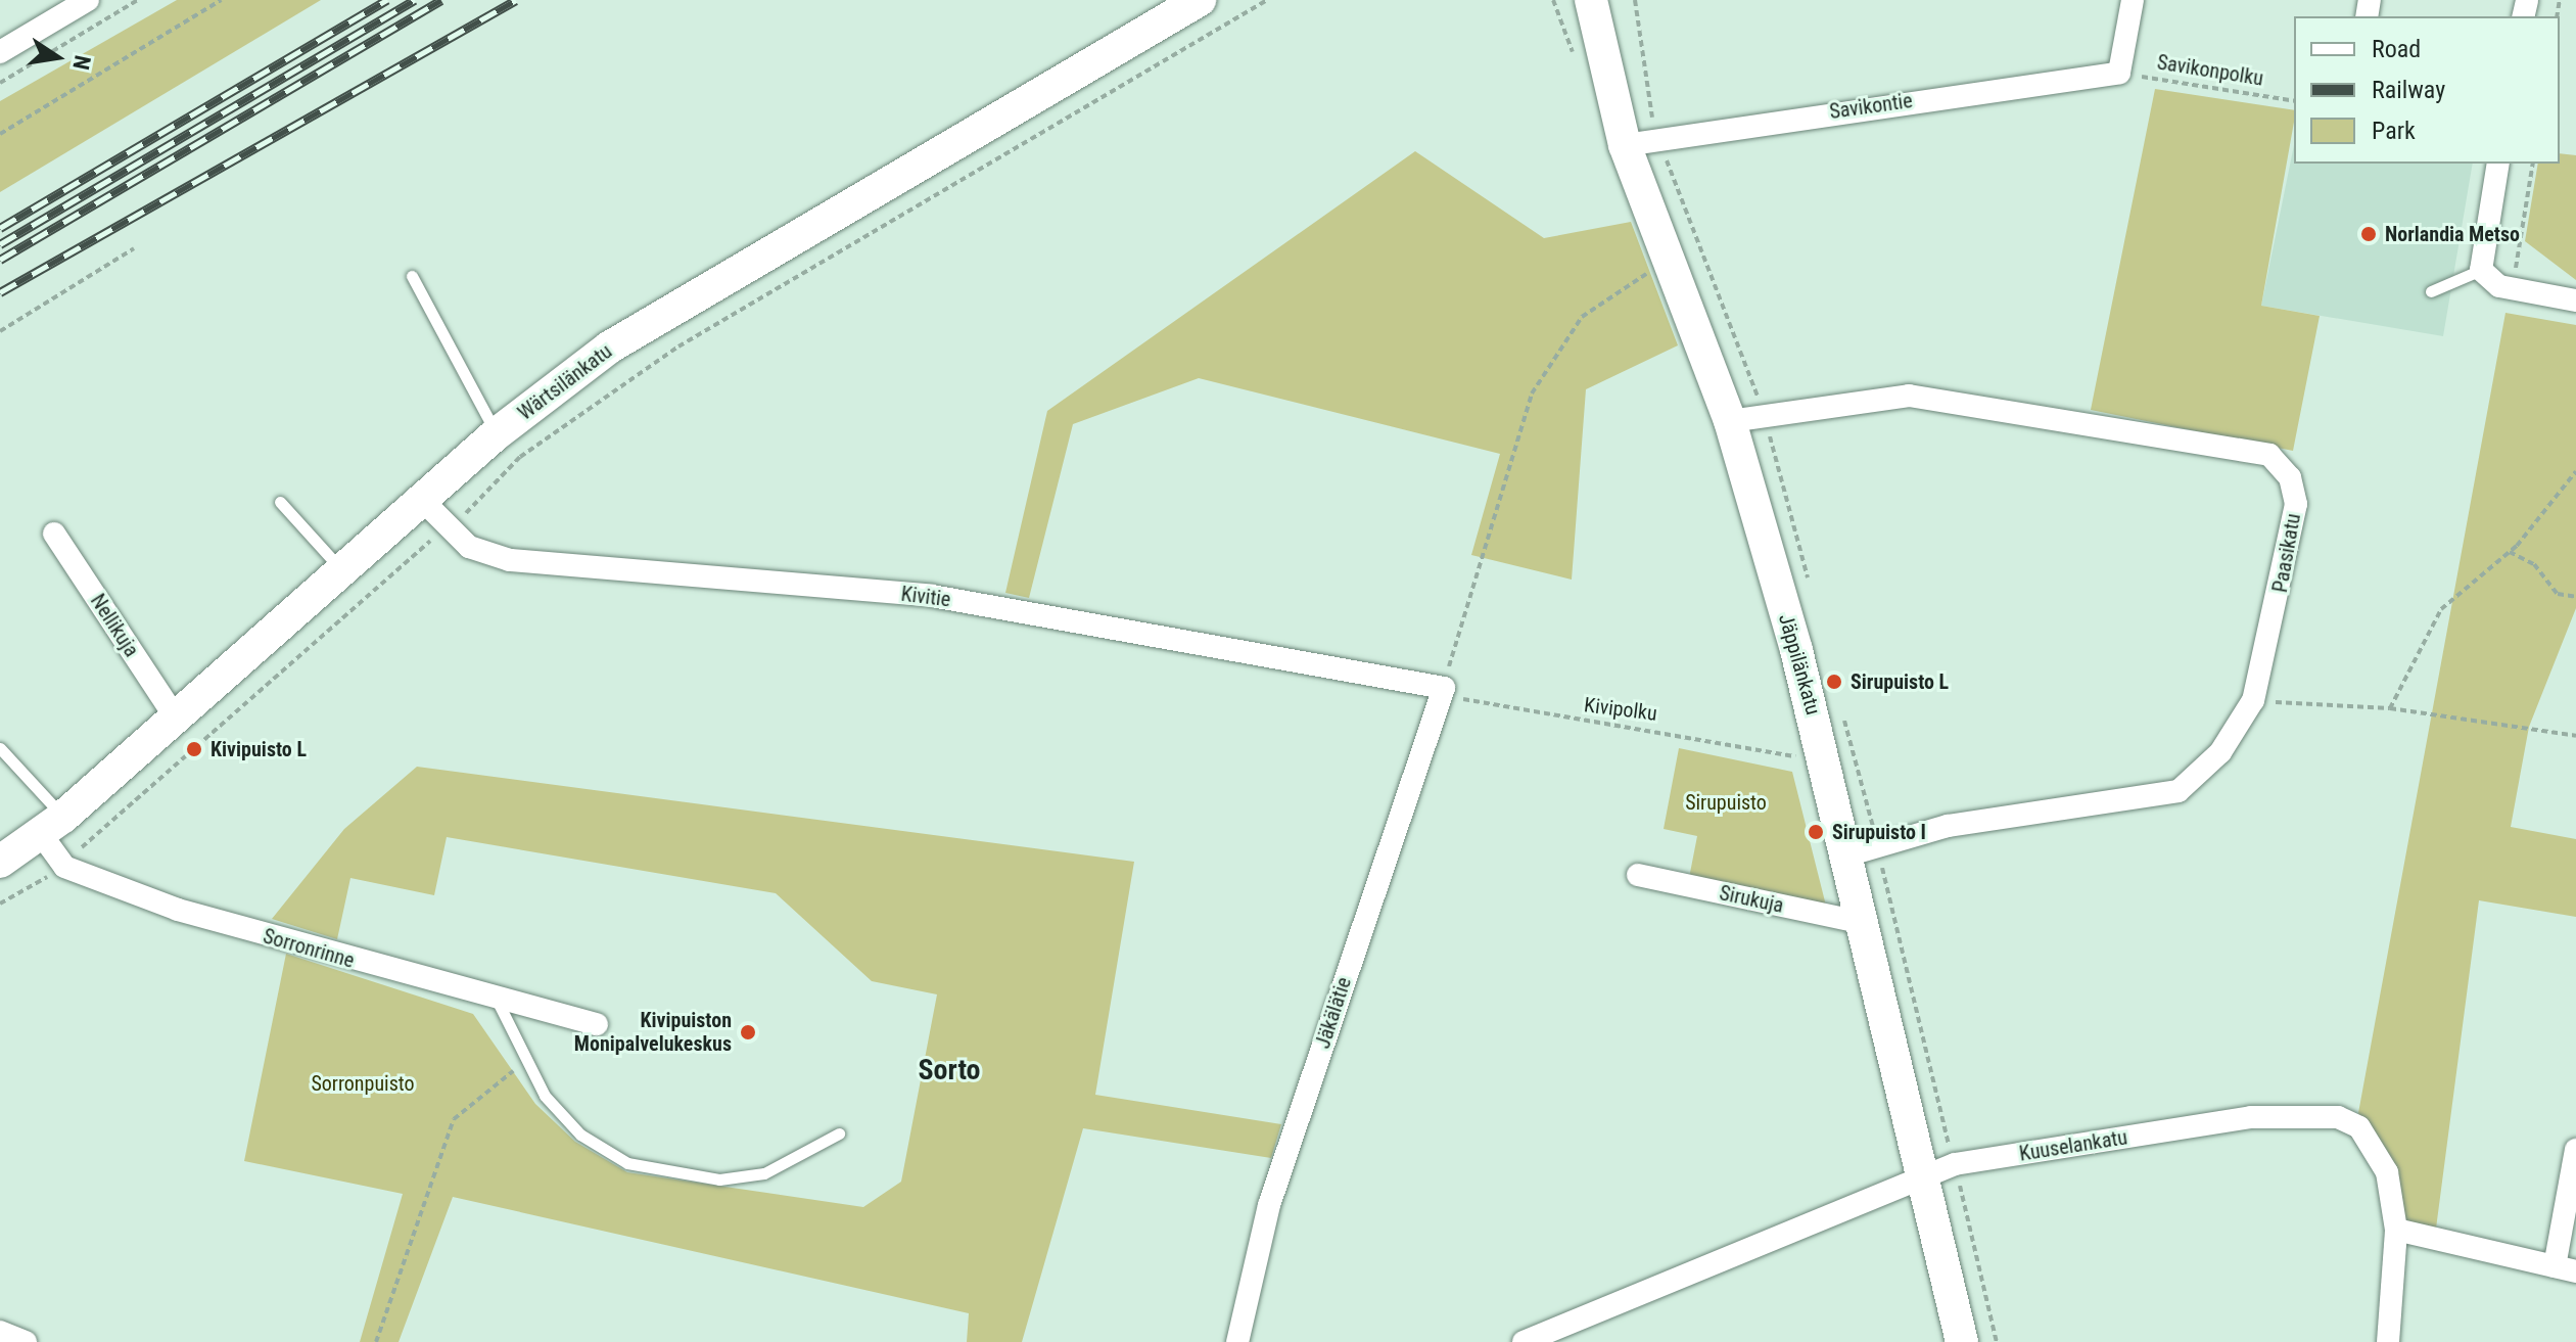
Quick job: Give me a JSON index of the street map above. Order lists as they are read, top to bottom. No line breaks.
{"streets":{"street":["Savikontie","Wärtsilänkatu","Paasikatu","Kivitie","Nellikuja","Jäppilänkatu","Sirukuja","Sorronrinne","Jäkälätie","Kuuselankatu"],"path":["Savikonpolku","Kivipolku"]},"crossings":[["Savikonpolku","Savikontie"],["Savikontie","Jäppilänkatu"],["Wärtsilänkatu","Kivitie"],["Wärtsilänkatu","Nellikuja"],["Paasikatu","Jäppilänkatu"],["Kivitie","Kivipolku"],["Kivitie","Jäkälätie"],["Jäppilänkatu","Sirukuja"],["Jäppilänkatu","Kuuselankatu"],["Kivipolku","Jäkälätie"]],"districts":["Sorto"],"parks":["Sirupuisto","Sorronpuisto"],"places":["Norlandia Metso","Sirupuisto L","Kivipuisto L","Sirupuisto I","Kivipuiston Monipalvelukeskus"],"legend":["Road","Railway","Park"],"north":"right"}
